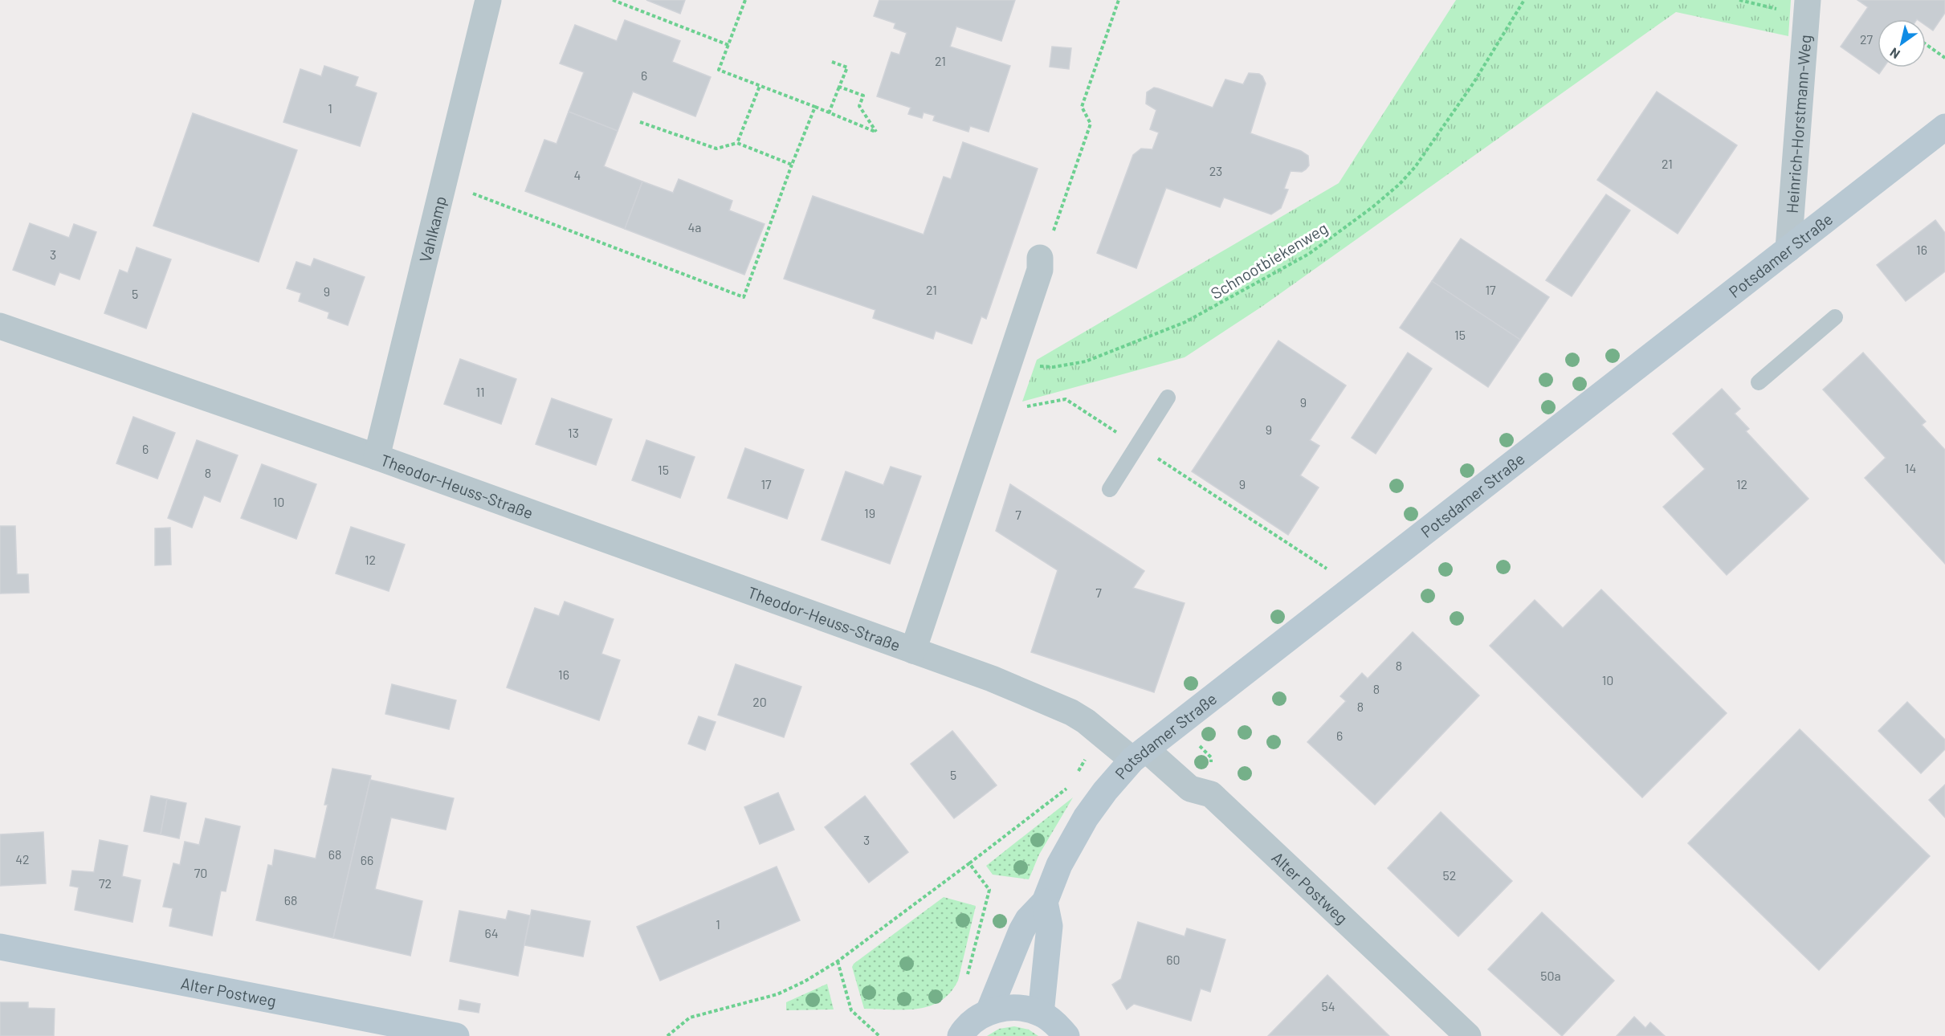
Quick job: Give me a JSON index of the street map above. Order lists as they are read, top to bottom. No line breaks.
{"streets":{"street":["Heinrich-Horstmann-Weg","Vahlkamp","Potsdamer Straße","Theodor-Heuss-Straße","Alter Postweg"],"path":["Schnootbiekenweg"]},"crossings":[["Heinrich-Horstmann-Weg","Potsdamer Straße"],["Vahlkamp","Theodor-Heuss-Straße"],["Potsdamer Straße","Theodor-Heuss-Straße"],["Potsdamer Straße","Alter Postweg"],["Schnootbiekenweg","Theodor-Heuss-Straße"],["Theodor-Heuss-Straße","Alter Postweg"]],"house_numbers":["27","21","6","1","21","23","4","4a","16","3","21","17","9","5","15","11","9","9","13","6","14","15","8","17","9","12","10","19","7","12","7","8","16","10","8","20","8","6","5","3","68","42","66","70","52","72","68","1","64","60","50a","54"],"north":"bottom left"}
